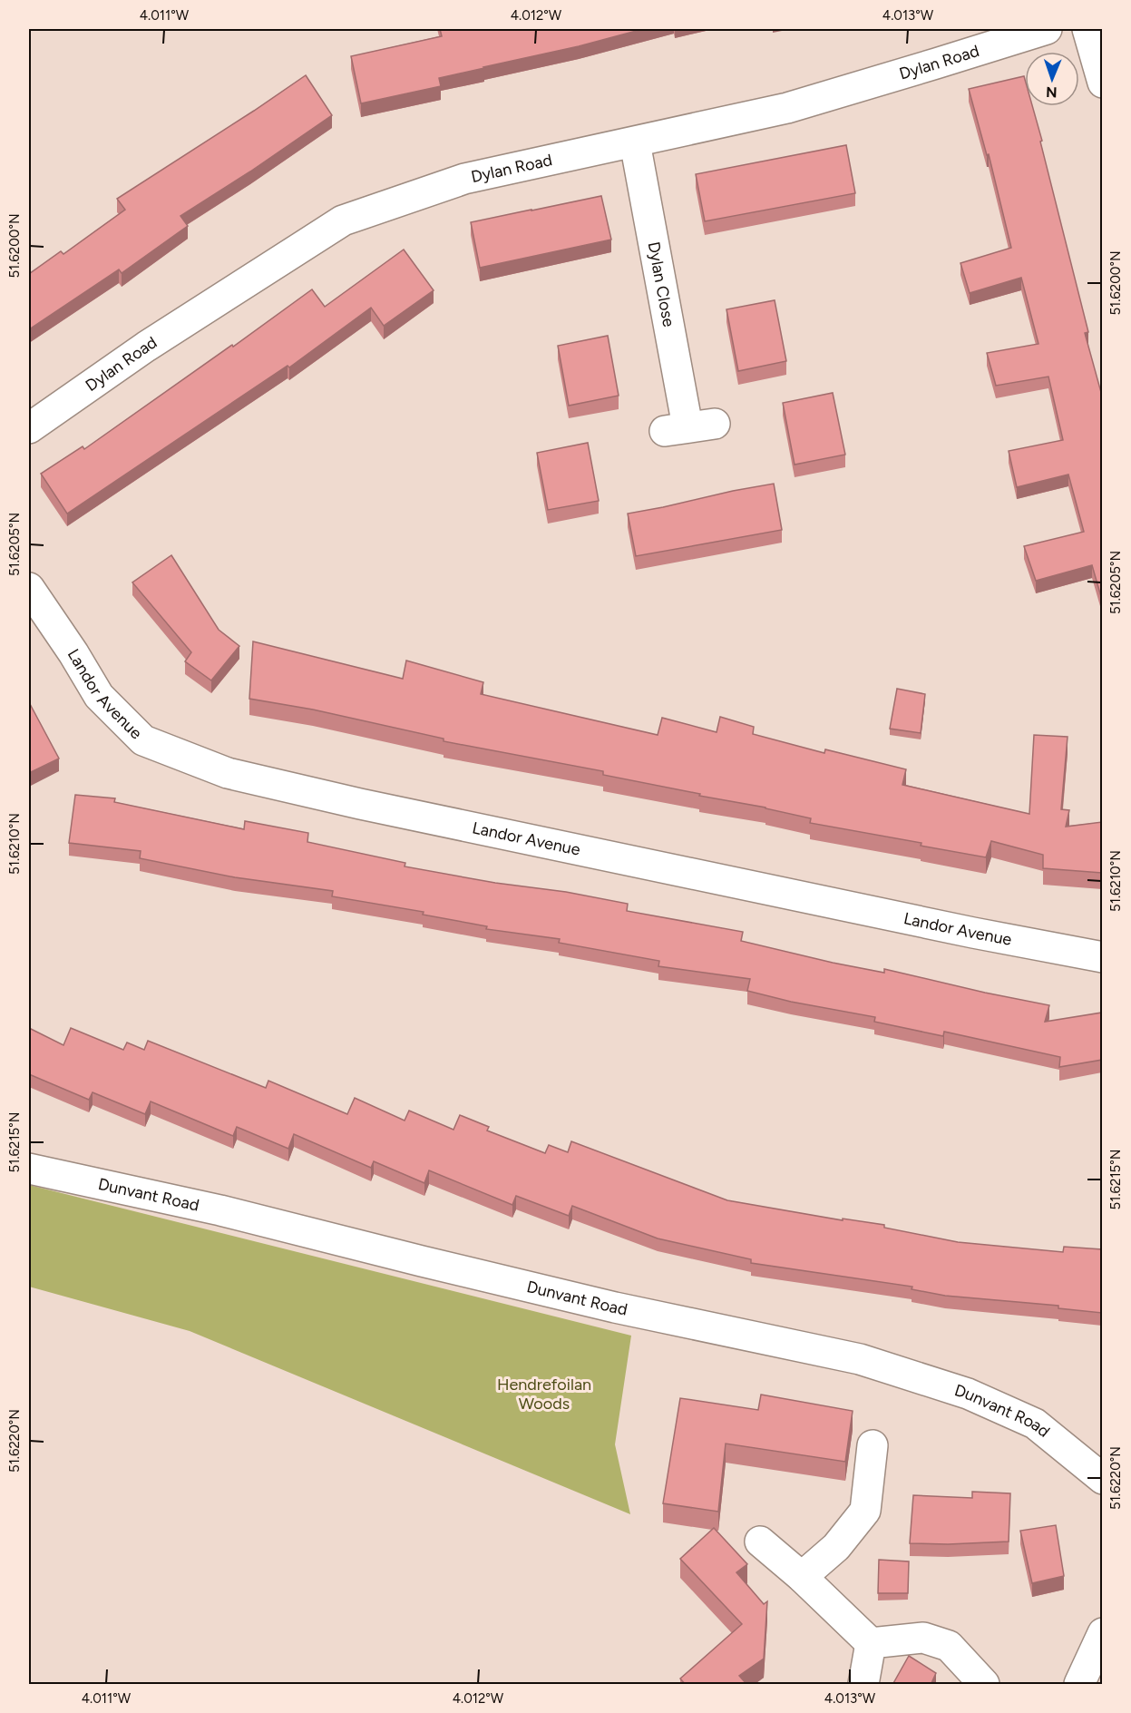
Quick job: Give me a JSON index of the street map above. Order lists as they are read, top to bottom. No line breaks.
{"streets":{"street":["Dylan Road","Dylan Close","Landor Avenue","Dunvant Road"]},"crossings":[["Dylan Road","Dylan Close"]],"parks":["Hendrefoilan Woods"],"north":"bottom","coordinates":["4.011°W","4.012°W","4.013°W","51.6200°N","51.6205°N","51.6210°N","51.6215°N","51.6220°N"]}
